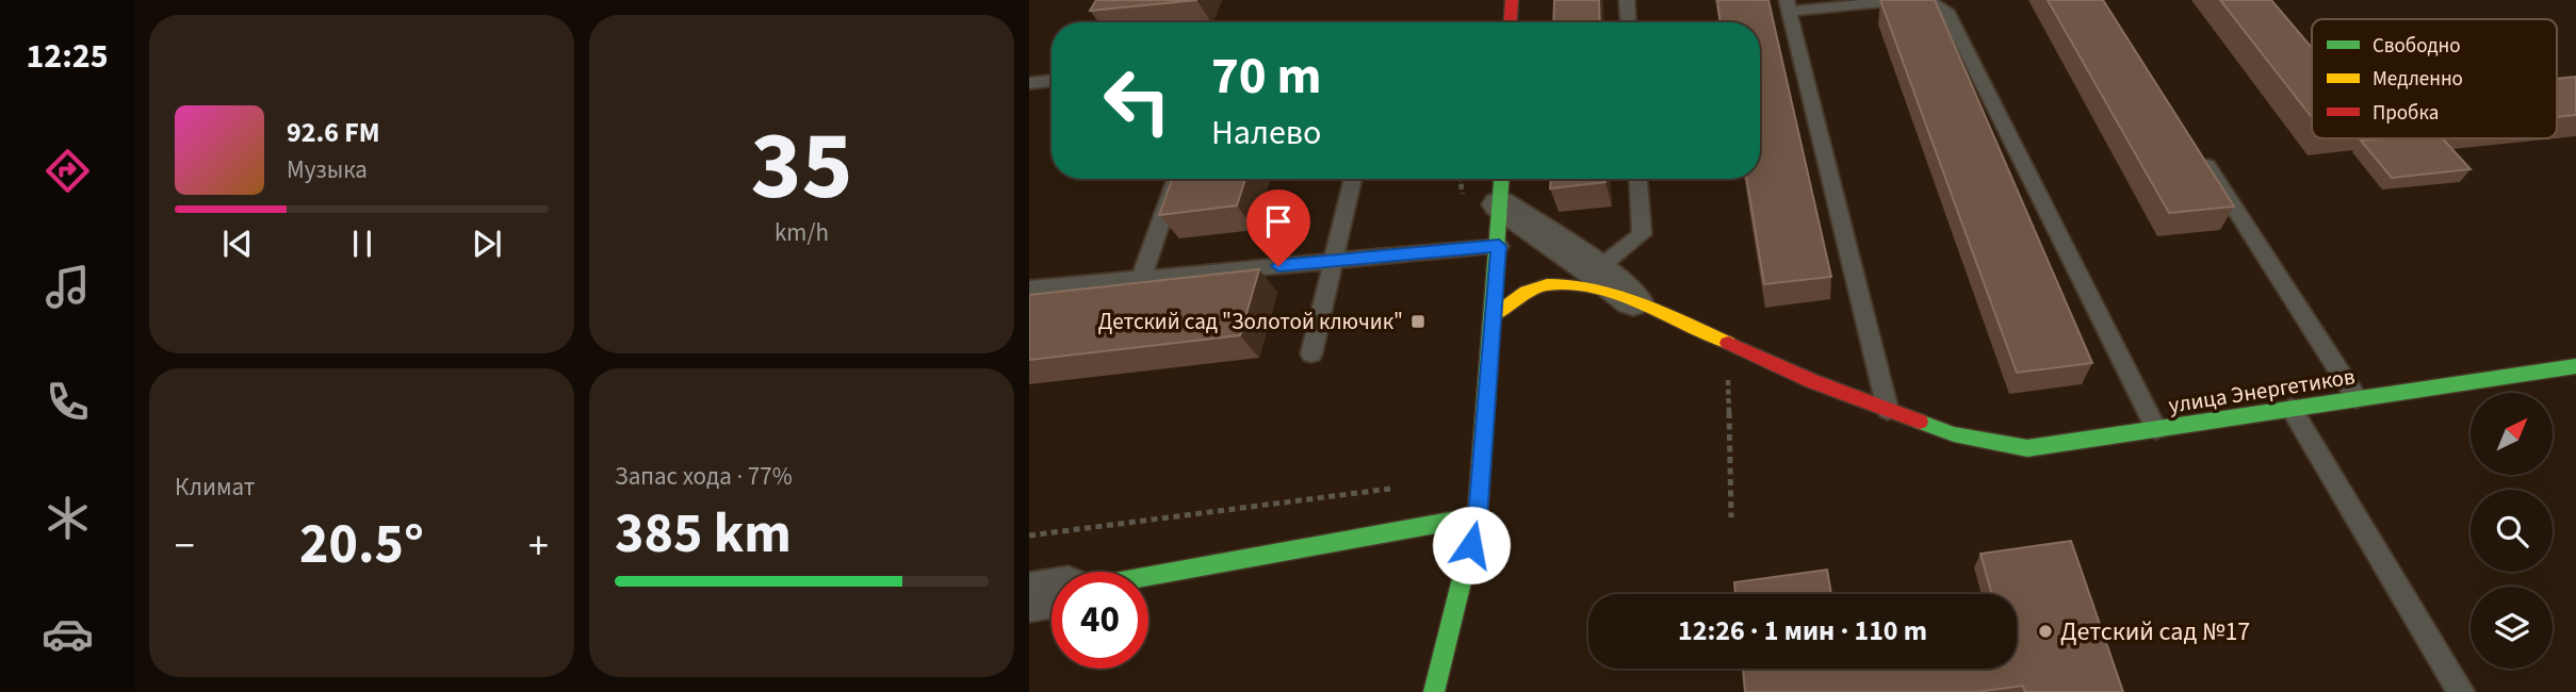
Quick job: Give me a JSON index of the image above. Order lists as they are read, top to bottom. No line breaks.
{"streets":{"street":["улица Энергетиков"]},"places":{"transit":["Детский сад \"Золотой ключик\""],"other":["Детский сад №17"]},"legend":["Свободно","Медленно","Пробка"],"north":"top right","page":{"tabs":"12:25","tile":[["35","km/h"],"Климат",["Запас хода · 77%","385 km"]],"turn":["70 m","Налево"],"song":["92.6 FM","Музыка"],"heat":["−","20.5°","+"],"limit":"40","trip":"12:26 · 1 мин · 110 m"}}
